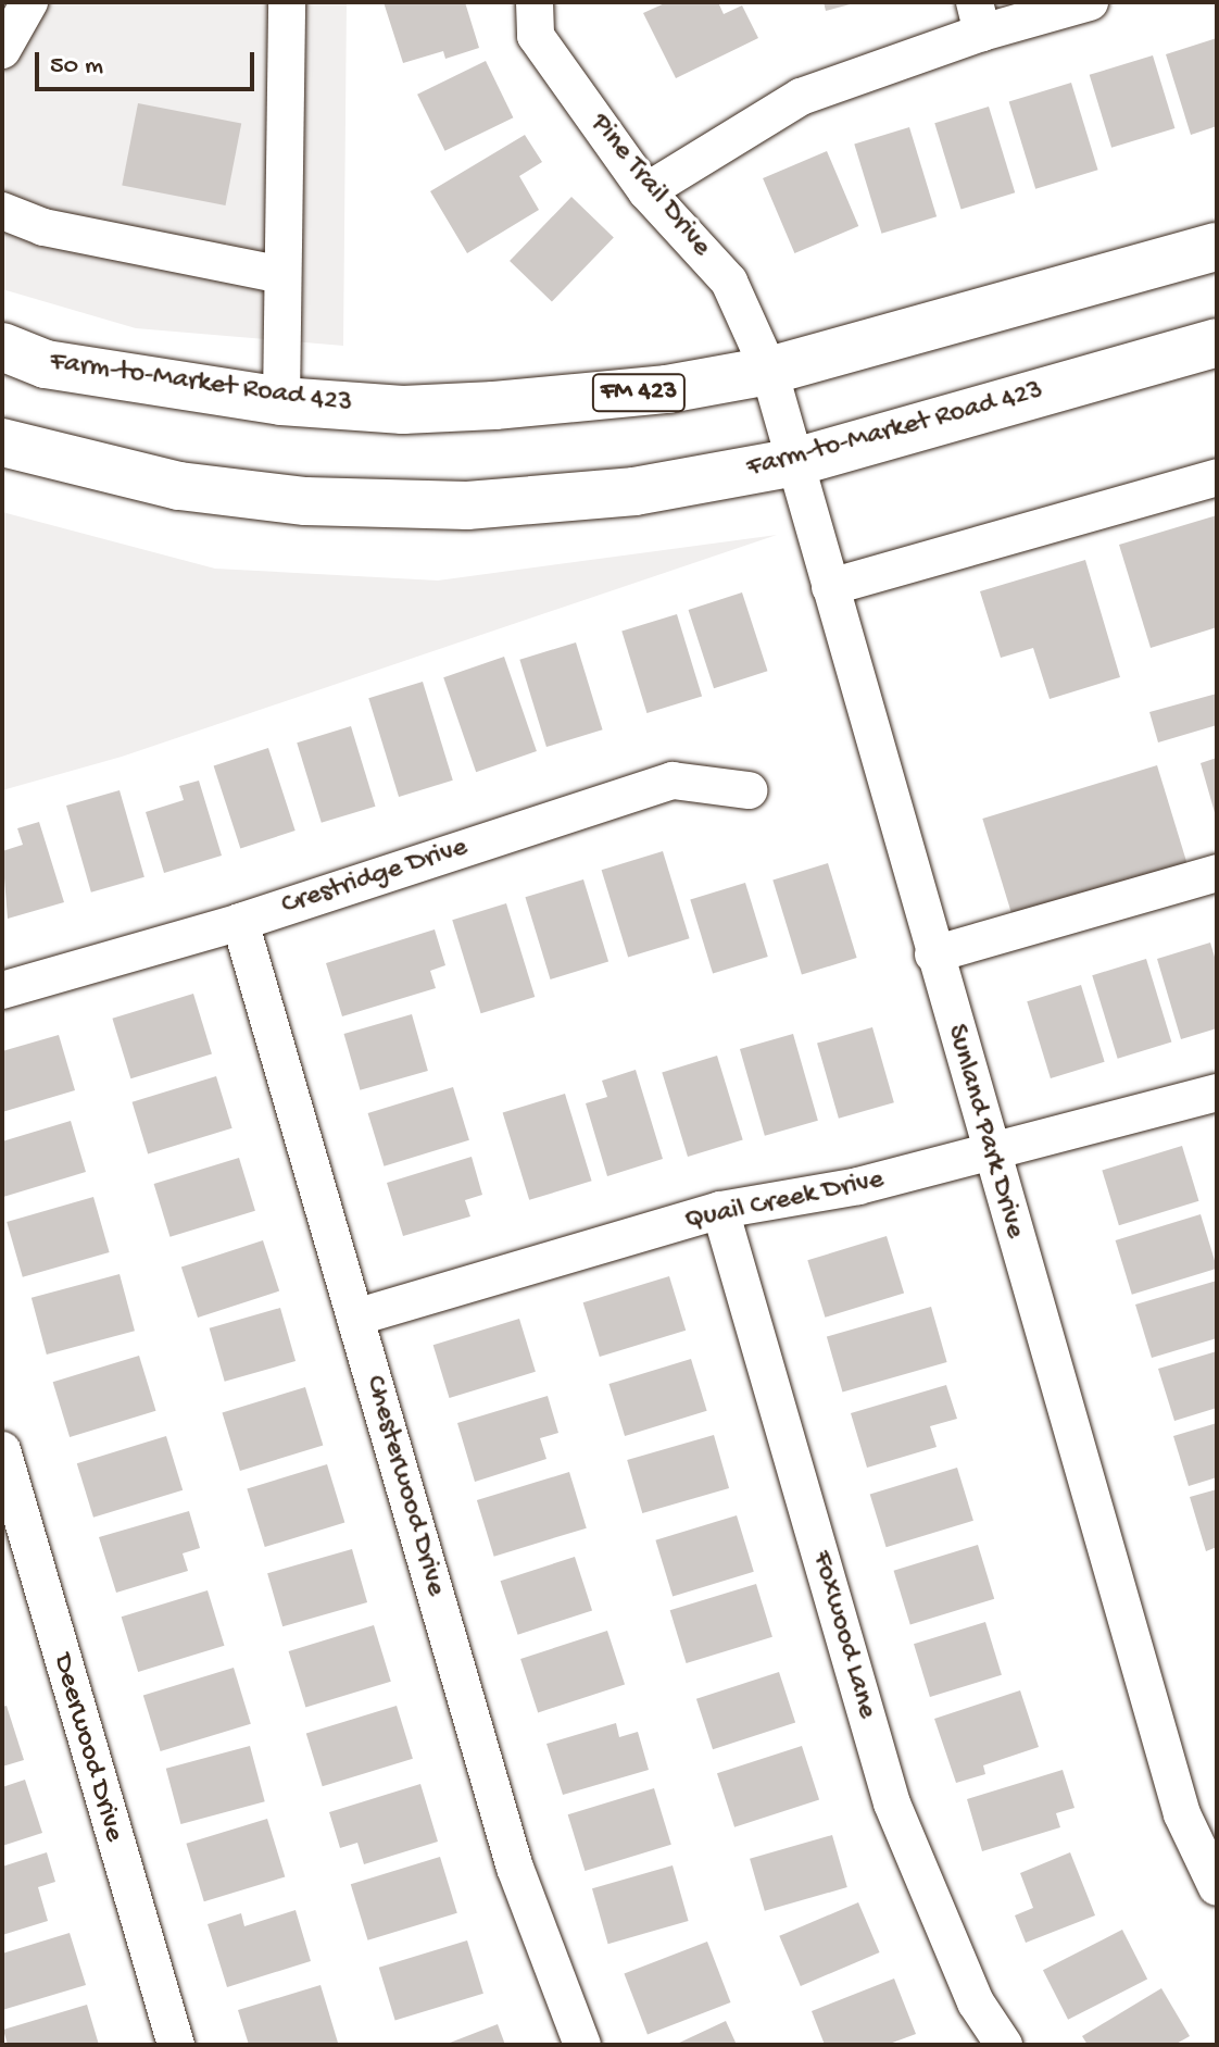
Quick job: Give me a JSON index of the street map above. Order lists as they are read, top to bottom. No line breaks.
{"streets":{"main road":["Farm-to-Market Road 423","FM 423"],"street":["Pine Trail Drive","Crestridge Drive","Sunland Park Drive","Quail Creek Drive","Chesterwood Drive","Foxwood Lane","Deerwood Drive"]},"crossings":[["Pine Trail Drive","Farm-to-Market Road 423"],["Pine Trail Drive","Sunland Park Drive"],["Farm-to-Market Road 423","Sunland Park Drive"],["Crestridge Drive","Chesterwood Drive"],["Sunland Park Drive","Quail Creek Drive"],["Quail Creek Drive","Chesterwood Drive"],["Quail Creek Drive","Foxwood Lane"]],"scale_bar":"50 m"}
